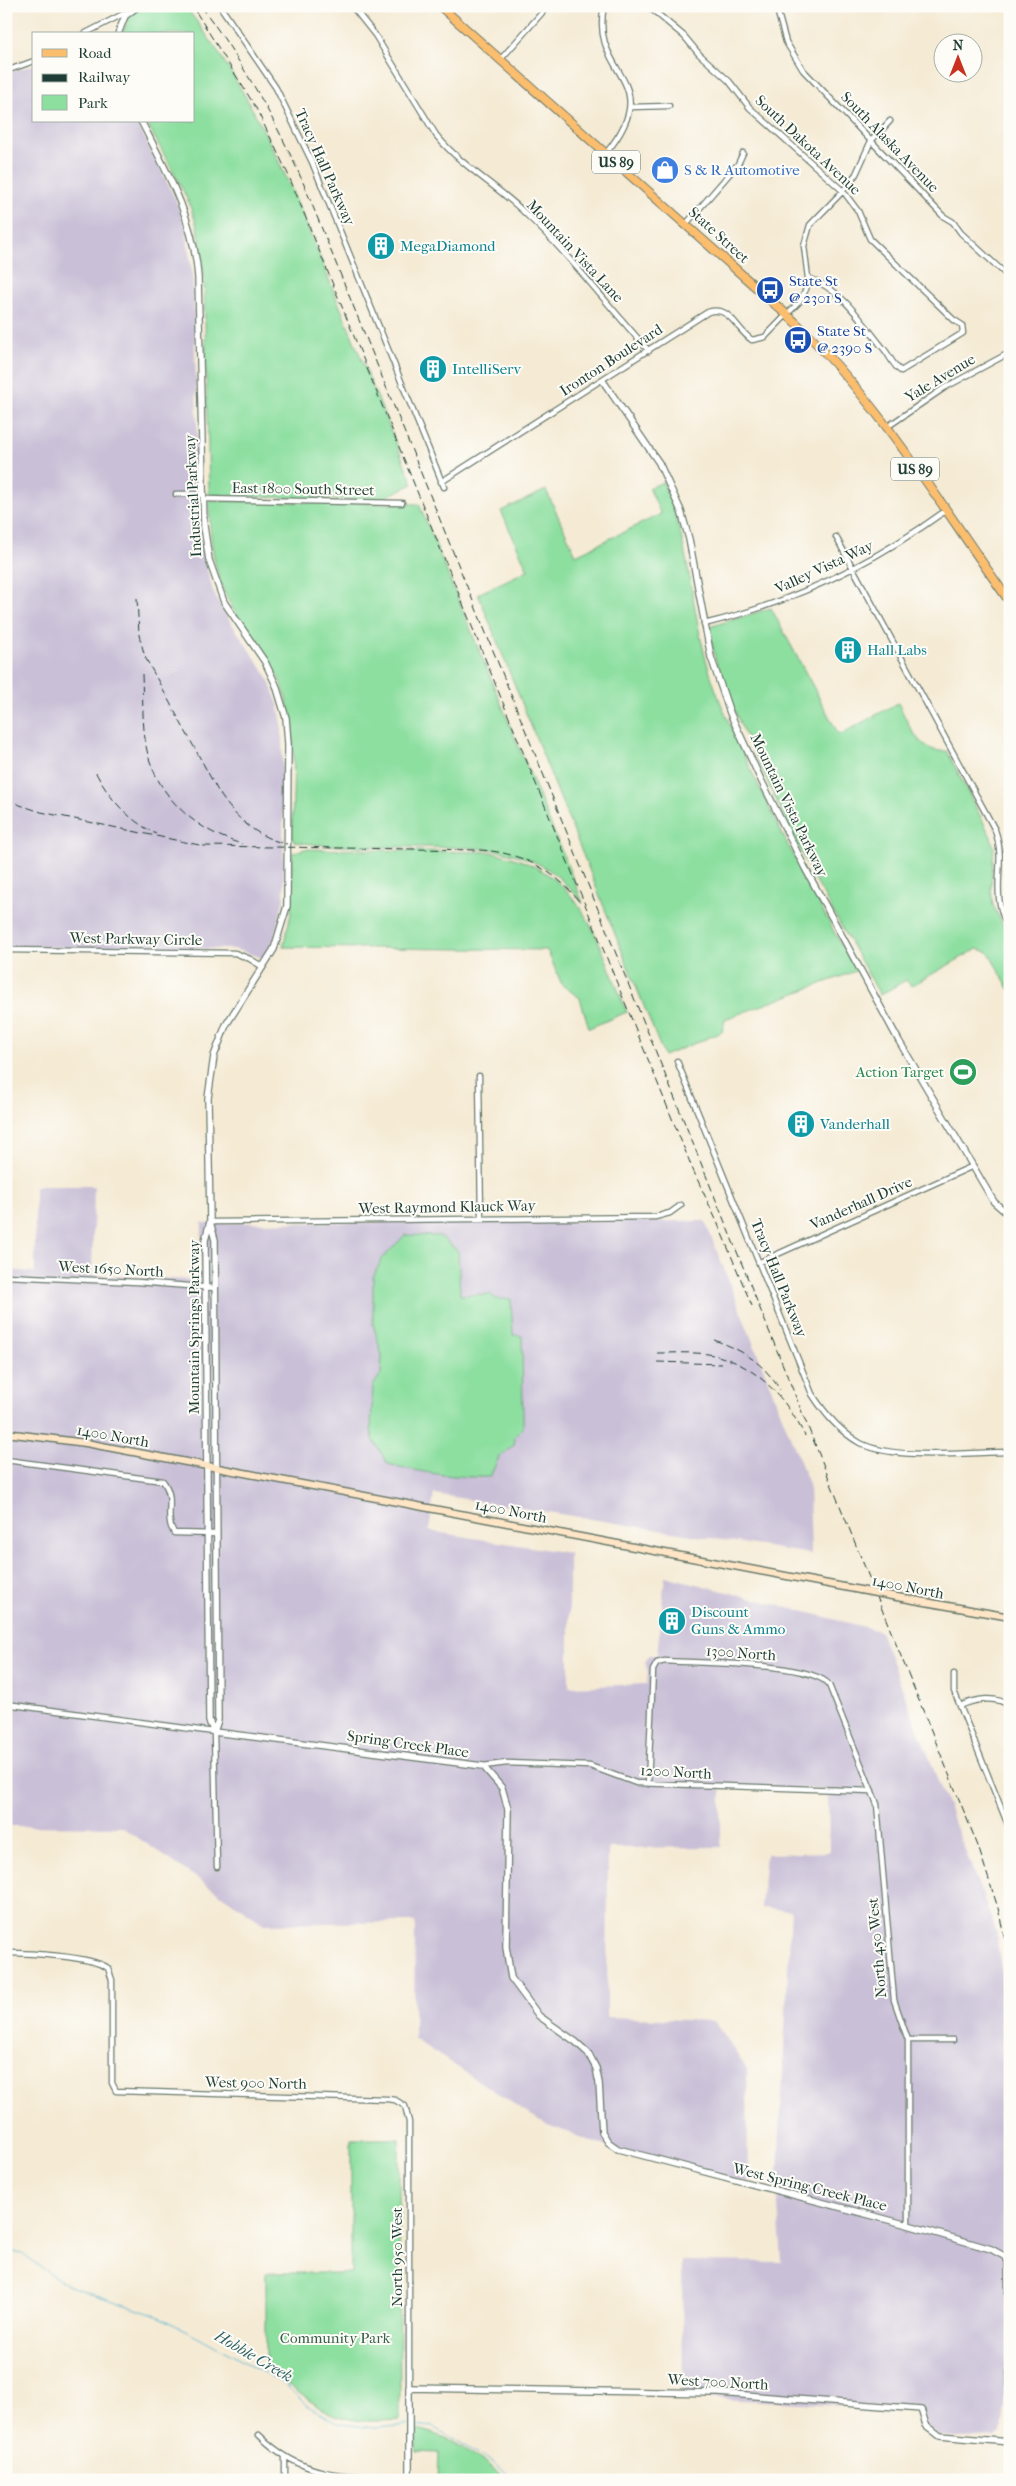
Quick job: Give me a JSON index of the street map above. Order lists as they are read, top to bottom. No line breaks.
{"streets":{"main road":["US 89","State Street","1400 North"],"street":["South Alaska Avenue","South Dakota Avenue","Tracy Hall Parkway","Mountain Vista Lane","Ironton Boulevard","Yale Avenue","East 1800 South Street","Industrial Parkway","Valley Vista Way","Mountain Vista Parkway","West Parkway Circle","Vanderhall Drive","West Raymond Klauck Way","West 1650 North","Mountain Springs Parkway","1300 North","Spring Creek Place","1200 North","North 450 West","West 900 North","West Spring Creek Place","North 950 West","West 700 North"]},"crossings":[["Tracy Hall Parkway","Ironton Boulevard"],["Tracy Hall Parkway","Vanderhall Drive"],["State Street","Ironton Boulevard"],["State Street","Yale Avenue"],["State Street","Valley Vista Way"],["Mountain Vista Lane","Ironton Boulevard"],["Ironton Boulevard","Mountain Vista Parkway"],["East 1800 South Street","Industrial Parkway"],["Industrial Parkway","West Parkway Circle"],["Industrial Parkway","West Raymond Klauck Way"],["Industrial Parkway","Mountain Springs Parkway"],["Valley Vista Way","Mountain Vista Parkway"],["Mountain Vista Parkway","Vanderhall Drive"],["West Raymond Klauck Way","Mountain Springs Parkway"],["West 1650 North","Mountain Springs Parkway"],["Mountain Springs Parkway","1400 North"],["Mountain Springs Parkway","Spring Creek Place"],["1300 North","1200 North"],["1300 North","North 450 West"],["Spring Creek Place","1200 North"],["Spring Creek Place","West Spring Creek Place"],["1200 North","North 450 West"],["North 450 West","West Spring Creek Place"],["West 900 North","North 950 West"],["North 950 West","West 700 North"]],"water":["Hobble Creek"],"parks":["Community Park"],"places":{"shop":["S & R Automotive"],"building":["MegaDiamond","IntelliServ","Hall Labs","Vanderhall","Discount Guns & Ammo"],"bus stop":["State St @ 2301 S","State St @ 2390 S"],"sports":["Action Target"]},"legend":["Road","Railway","Park"],"north":"top"}
